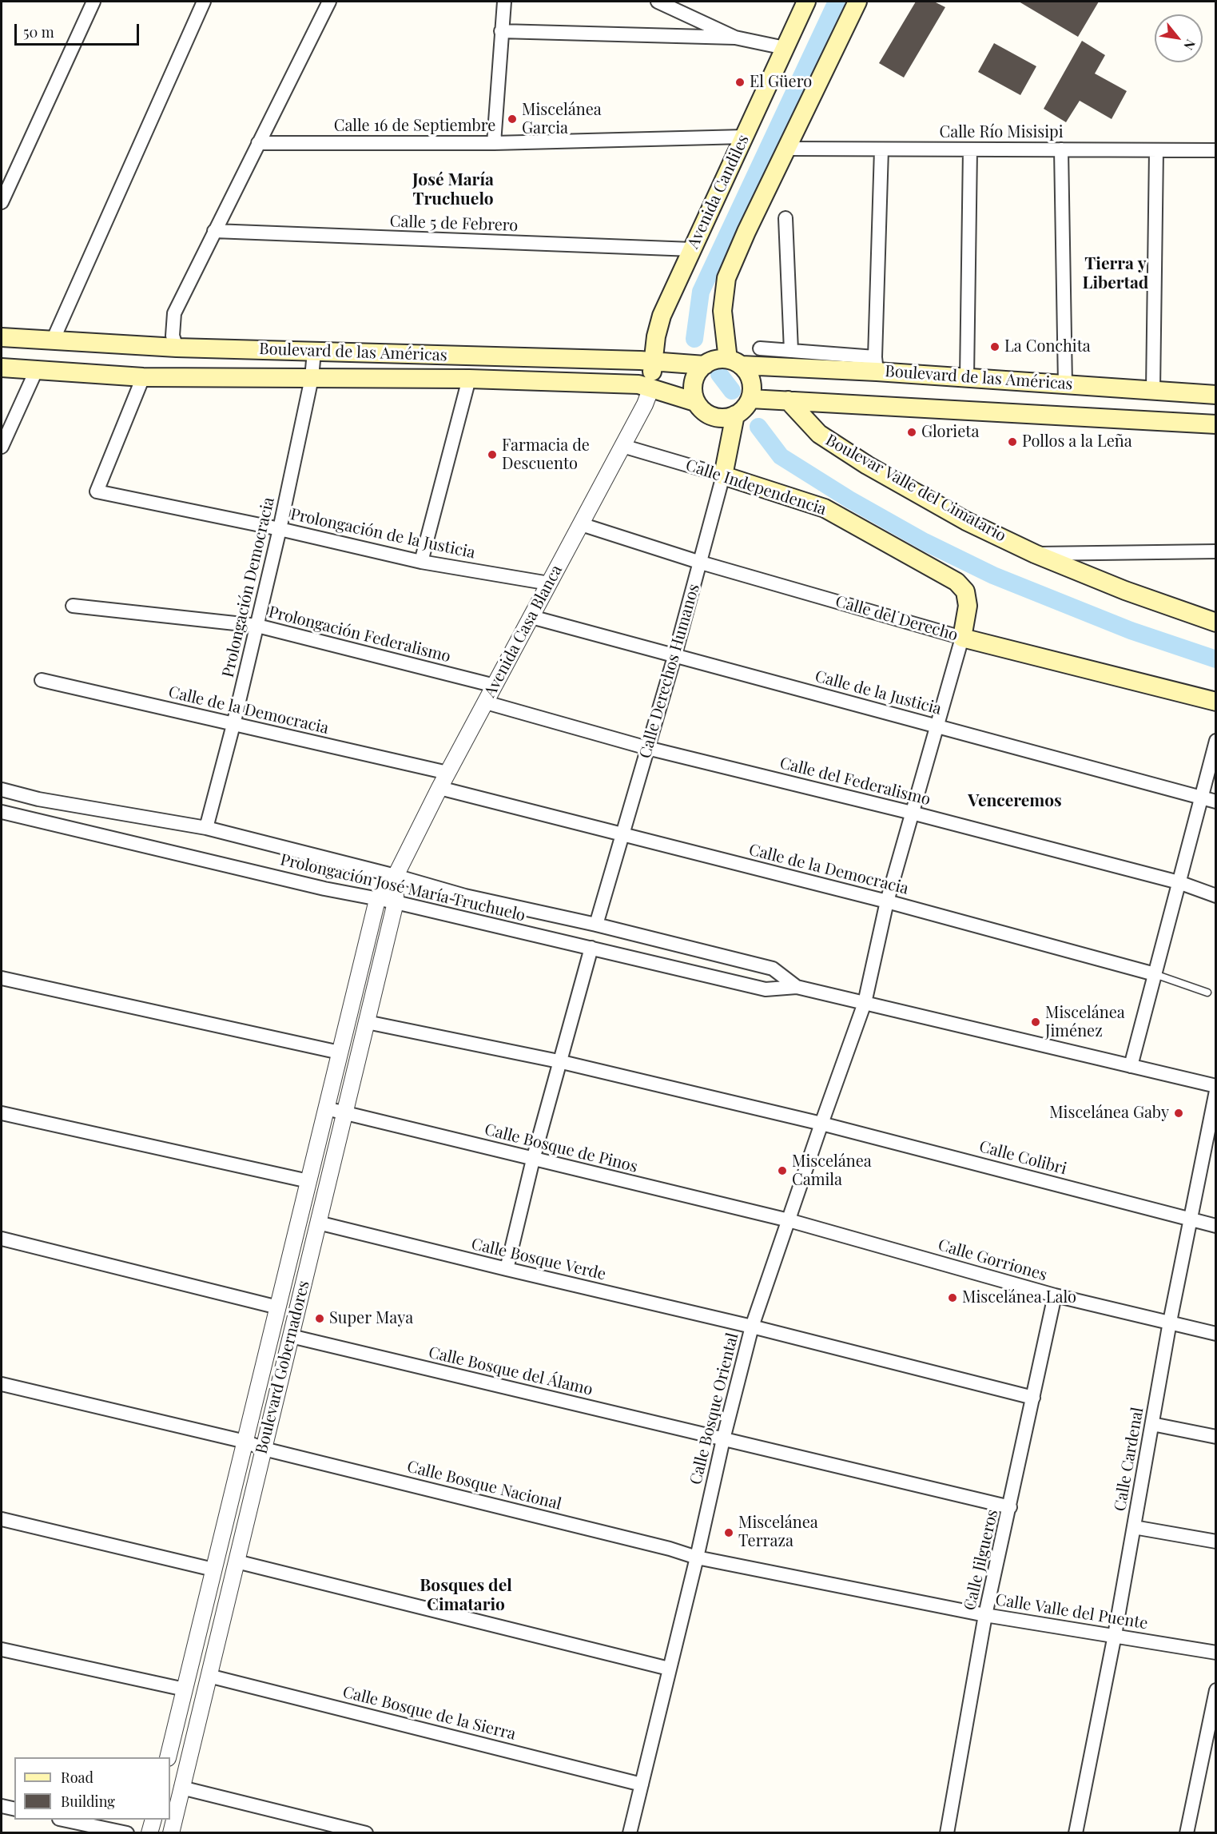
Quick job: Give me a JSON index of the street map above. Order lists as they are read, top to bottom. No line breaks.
{"streets":{"main road":["Avenida Candiles","Boulevard de las Américas","Calle Independencia","Boulevar Valle del Cimatario","Calle del Derecho","Calle Derechos Humanos"],"street":["Calle 16 de Septiembre","Calle Río Misisipi","Calle 5 de Febrero","Prolongación de la Justicia","Prolongación Democracia","Avenida Casa Blanca","Prolongación Federalismo","Calle de la Justicia","Calle de la Democracia","Calle del Federalismo","Prolongación José María Truchuelo","Calle Bosque de Pinos","Calle Colibri","Calle Bosque Verde","Calle Gorriones","Boulevard Gobernadores","Calle Bosque del Álamo","Calle Bosque Oriental","Calle Cardenal","Calle Bosque Nacional","Calle Jilgueros","Calle Valle del Puente","Calle Bosque de la Sierra"]},"crossings":[["Calle 16 de Septiembre","Avenida Candiles"],["Avenida Candiles","Calle 5 de Febrero"],["Avenida Candiles","Boulevard de las Américas"],["Avenida Candiles","Avenida Casa Blanca"],["Boulevard de las Américas","Boulevar Valle del Cimatario"],["Boulevard de las Américas","Prolongación de la Justicia"],["Boulevard de las Américas","Prolongación Democracia"],["Boulevard de las Américas","Avenida Casa Blanca"],["Boulevard de las Américas","Calle Derechos Humanos"],["Calle Independencia","Calle del Derecho"],["Calle Independencia","Avenida Casa Blanca"],["Calle Independencia","Calle Derechos Humanos"],["Calle Independencia","Calle Bosque Oriental"],["Prolongación de la Justicia","Prolongación Democracia"],["Prolongación de la Justicia","Avenida Casa Blanca"],["Prolongación Democracia","Prolongación Federalismo"],["Prolongación Democracia","Calle de la Democracia"],["Prolongación Democracia","Prolongación José María Truchuelo"],["Calle del Derecho","Avenida Casa Blanca"],["Calle del Derecho","Calle Derechos Humanos"],["Calle del Derecho","Calle Bosque Oriental"],["Avenida Casa Blanca","Prolongación Federalismo"],["Avenida Casa Blanca","Calle de la Justicia"],["Avenida Casa Blanca","Calle de la Democracia"],["Avenida Casa Blanca","Calle del Federalismo"],["Avenida Casa Blanca","Prolongación José María Truchuelo"],["Avenida Casa Blanca","Boulevard Gobernadores"],["Calle Derechos Humanos","Calle de la Justicia"],["Calle Derechos Humanos","Calle de la Democracia"],["Calle Derechos Humanos","Calle del Federalismo"],["Calle Derechos Humanos","Prolongación José María Truchuelo"],["Calle de la Justicia","Calle Bosque Oriental"],["Calle de la Democracia","Calle Bosque Oriental"],["Calle del Federalismo","Calle Bosque Oriental"],["Prolongación José María Truchuelo","Boulevard Gobernadores"],["Prolongación José María Truchuelo","Calle Bosque Oriental"],["Calle Bosque de Pinos","Calle Gorriones"],["Calle Bosque de Pinos","Boulevard Gobernadores"],["Calle Bosque de Pinos","Calle Bosque Oriental"],["Calle Colibri","Boulevard Gobernadores"],["Calle Colibri","Calle Bosque Oriental"],["Calle Colibri","Calle Cardenal"],["Calle Bosque Verde","Boulevard Gobernadores"],["Calle Bosque Verde","Calle Bosque Oriental"],["Calle Bosque Verde","Calle Jilgueros"],["Calle Gorriones","Calle Bosque Oriental"],["Calle Gorriones","Calle Cardenal"],["Calle Gorriones","Calle Jilgueros"],["Boulevard Gobernadores","Calle Bosque del Álamo"],["Boulevard Gobernadores","Calle Bosque Nacional"],["Boulevard Gobernadores","Calle Bosque de la Sierra"],["Calle Bosque del Álamo","Calle Bosque Oriental"],["Calle Bosque del Álamo","Calle Jilgueros"],["Calle Bosque Oriental","Calle Bosque Nacional"],["Calle Bosque Oriental","Calle Valle del Puente"],["Calle Bosque Oriental","Calle Bosque de la Sierra"],["Calle Cardenal","Calle Valle del Puente"],["Calle Bosque Nacional","Calle Valle del Puente"],["Calle Jilgueros","Calle Valle del Puente"]],"districts":["José María Truchuelo","Tierra y Libertad","Venceremos","Bosques del Cimatario"],"places":["El Güero","Miscelánea Garcia","La Conchita","Glorieta","Pollos a la Leña","Farmacia de Descuento","Miscelánea Jiménez","Miscelánea Gaby","Miscelánea Camila","Miscelánea Lalo","Super Maya","Miscelánea Terraza"],"legend":["Road","Building"],"scale_bar":"50 m","north":"bottom right"}
